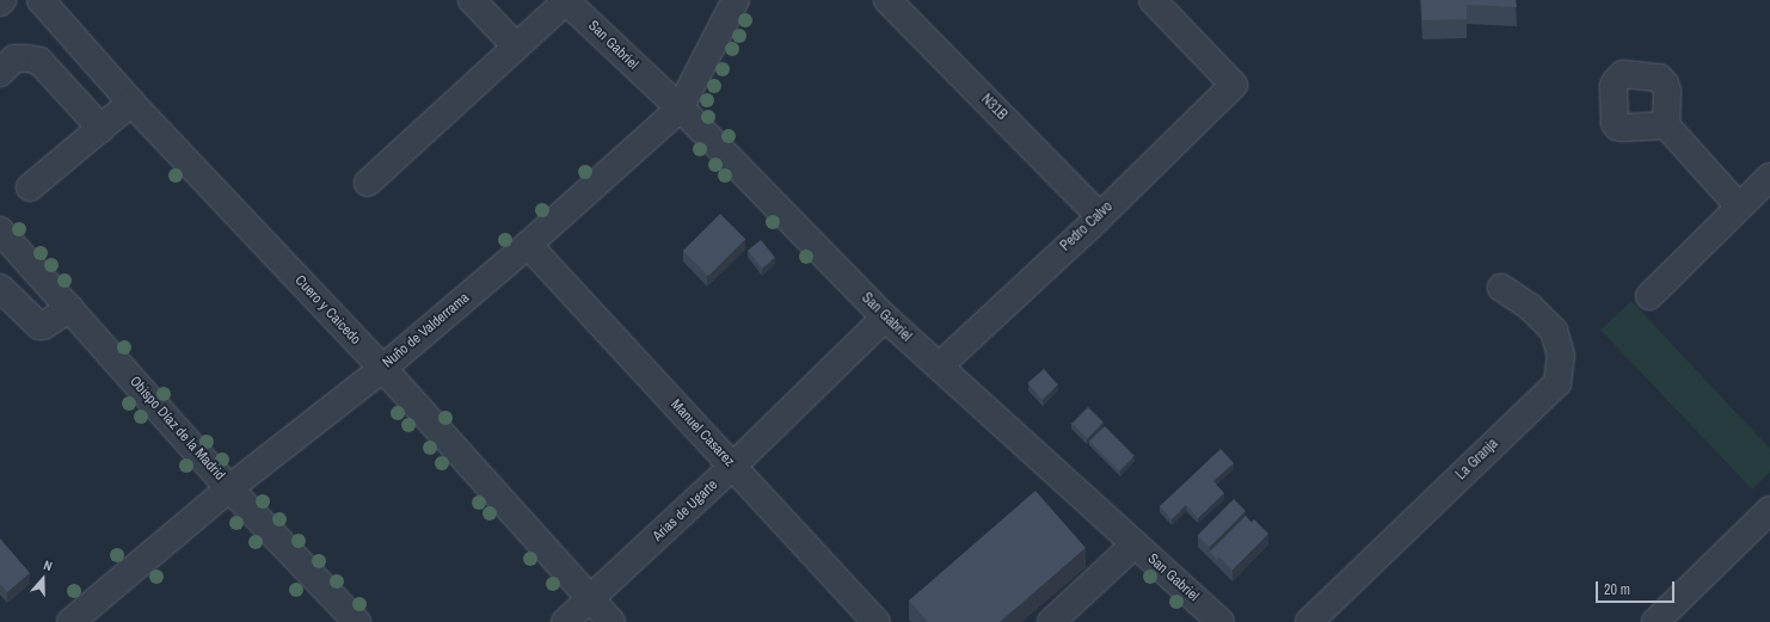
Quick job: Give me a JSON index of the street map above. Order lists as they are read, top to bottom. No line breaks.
{"streets":{"street":["San Gabriel","N31B","Pedro Calvo","Cuero y Caicedo","Nuño de Valderrama","Obispo Díaz de la Madrid","Manuel Casarez","La Granja","Arias de Ugarte"]},"crossings":[["San Gabriel","Pedro Calvo"],["San Gabriel","Nuño de Valderrama"],["San Gabriel","Arias de Ugarte"],["N31B","Pedro Calvo"],["Cuero y Caicedo","Nuño de Valderrama"],["Cuero y Caicedo","Arias de Ugarte"],["Nuño de Valderrama","Obispo Díaz de la Madrid"],["Nuño de Valderrama","Manuel Casarez"],["Manuel Casarez","Arias de Ugarte"]],"scale_bar":"20 m","north":"top"}
